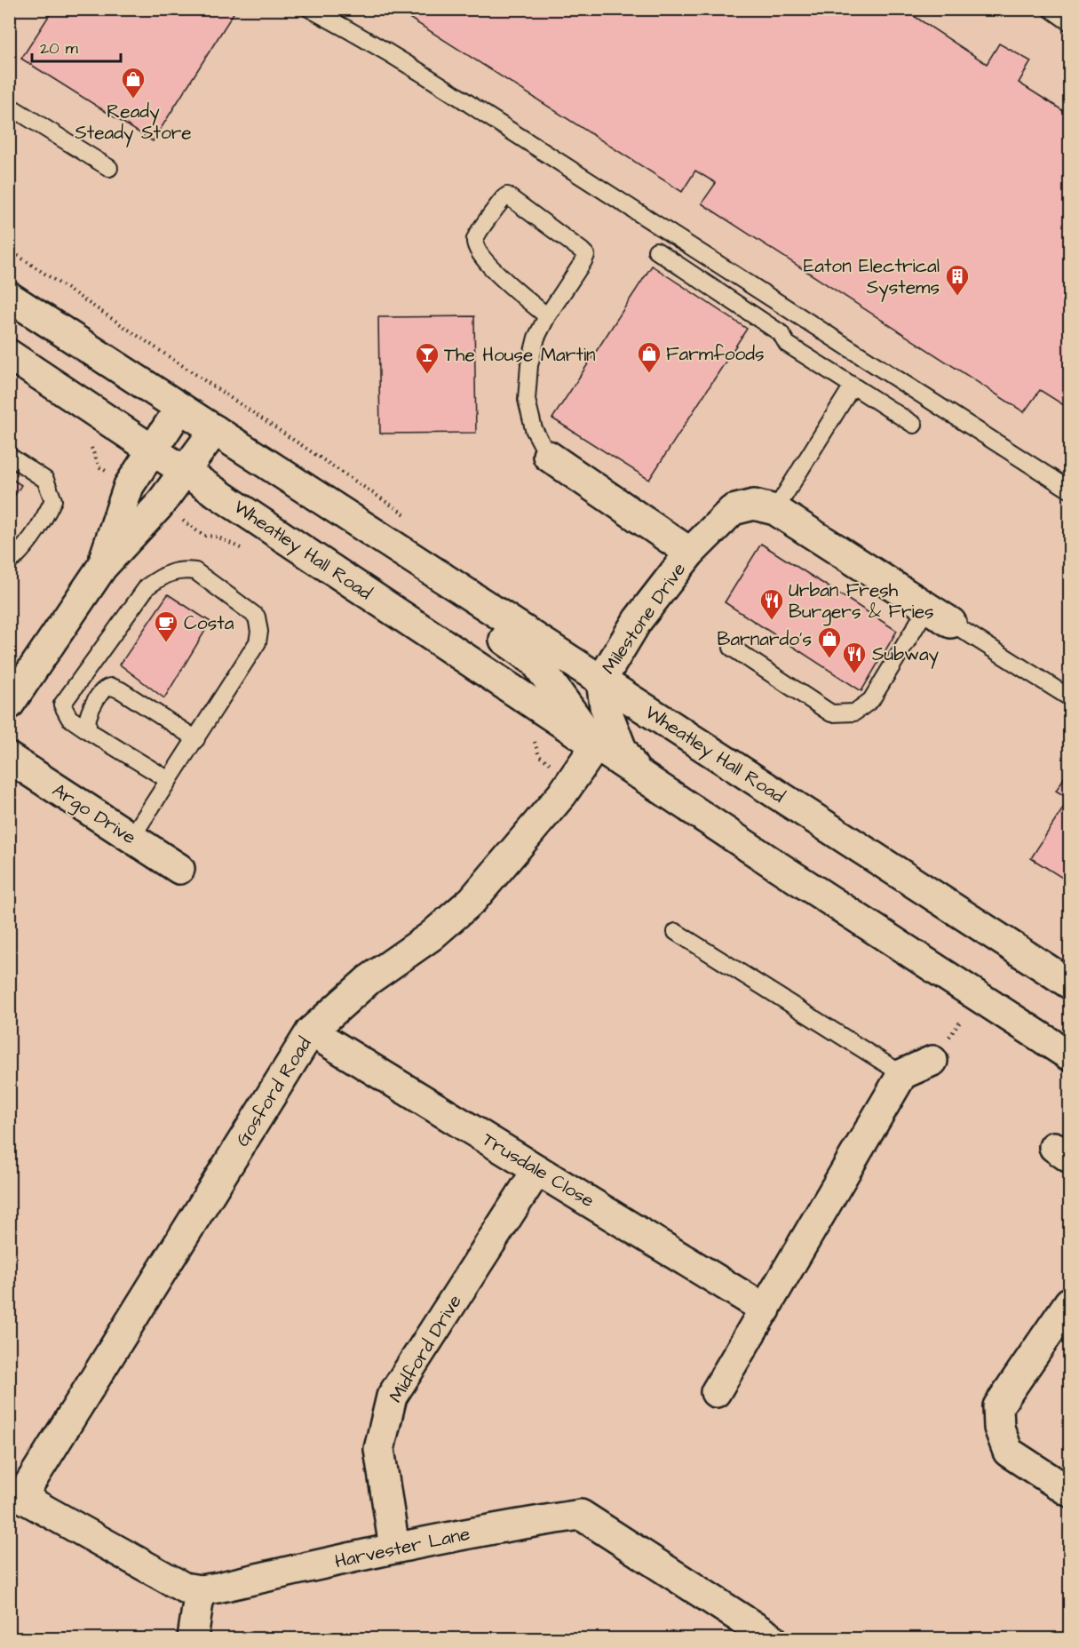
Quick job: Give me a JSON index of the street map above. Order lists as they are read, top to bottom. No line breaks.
{"streets":{"main road":["Wheatley Hall Road","Milestone Drive","Argo Drive","Gosford Road","Trusdale Close","Midford Drive","Harvester Lane"]},"crossings":[["Wheatley Hall Road","Milestone Drive"],["Wheatley Hall Road","Gosford Road"],["Gosford Road","Trusdale Close"],["Gosford Road","Harvester Lane"],["Trusdale Close","Midford Drive"],["Midford Drive","Harvester Lane"]],"places":{"shop":["Ready Steady Store","Farmfoods","Barnardo's"],"building":["Eaton Electrical Systems"],"bar":["The House Martin"],"restaurant":["Urban Fresh Burgers & Fries","Subway"],"cafe":["Costa"]},"scale_bar":"20 m"}
